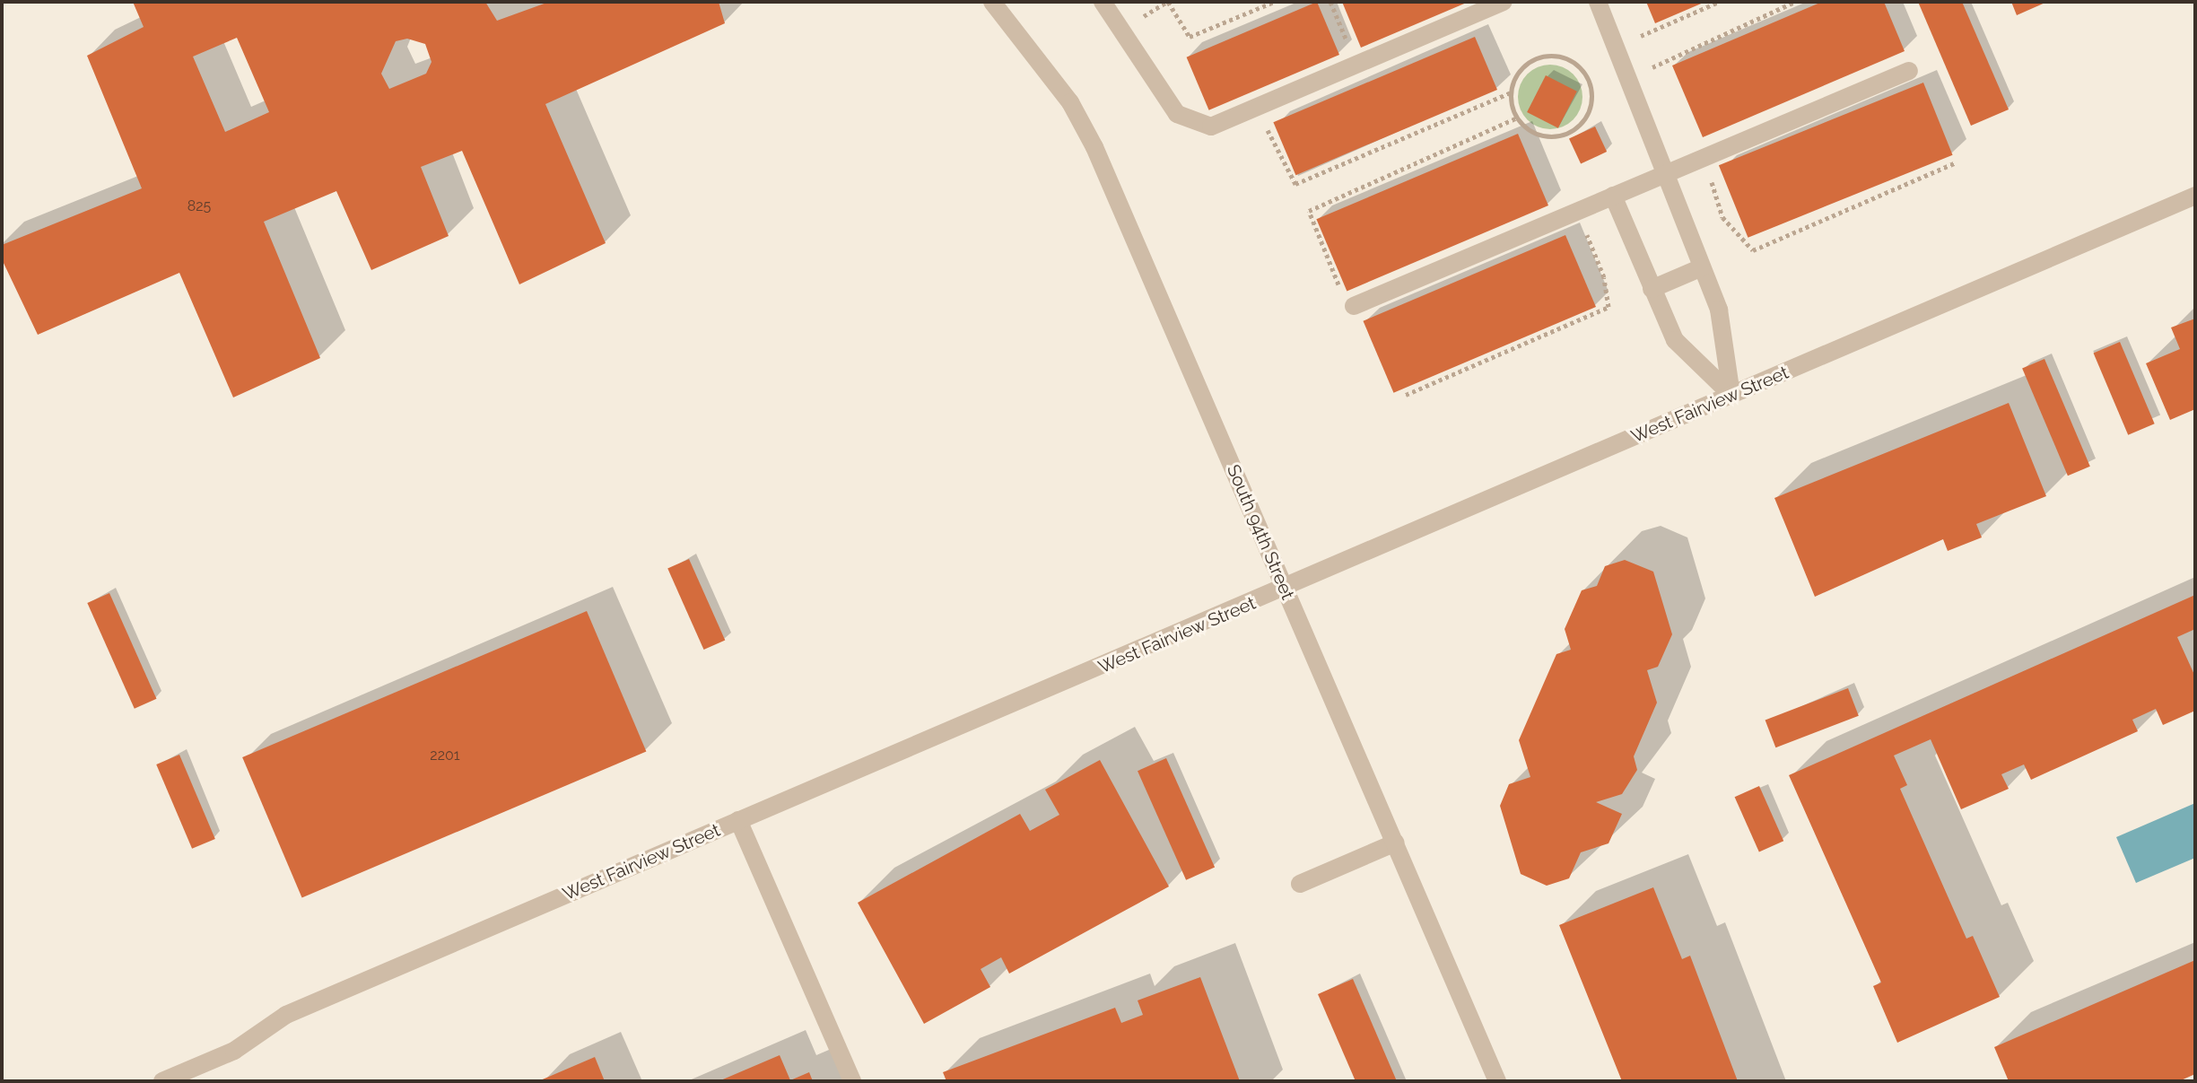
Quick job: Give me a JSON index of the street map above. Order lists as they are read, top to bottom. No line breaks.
{"streets":{"street":["West Fairview Street","South 94th Street"]},"crossings":[["West Fairview Street","South 94th Street"]],"house_numbers":["825","2201"]}
